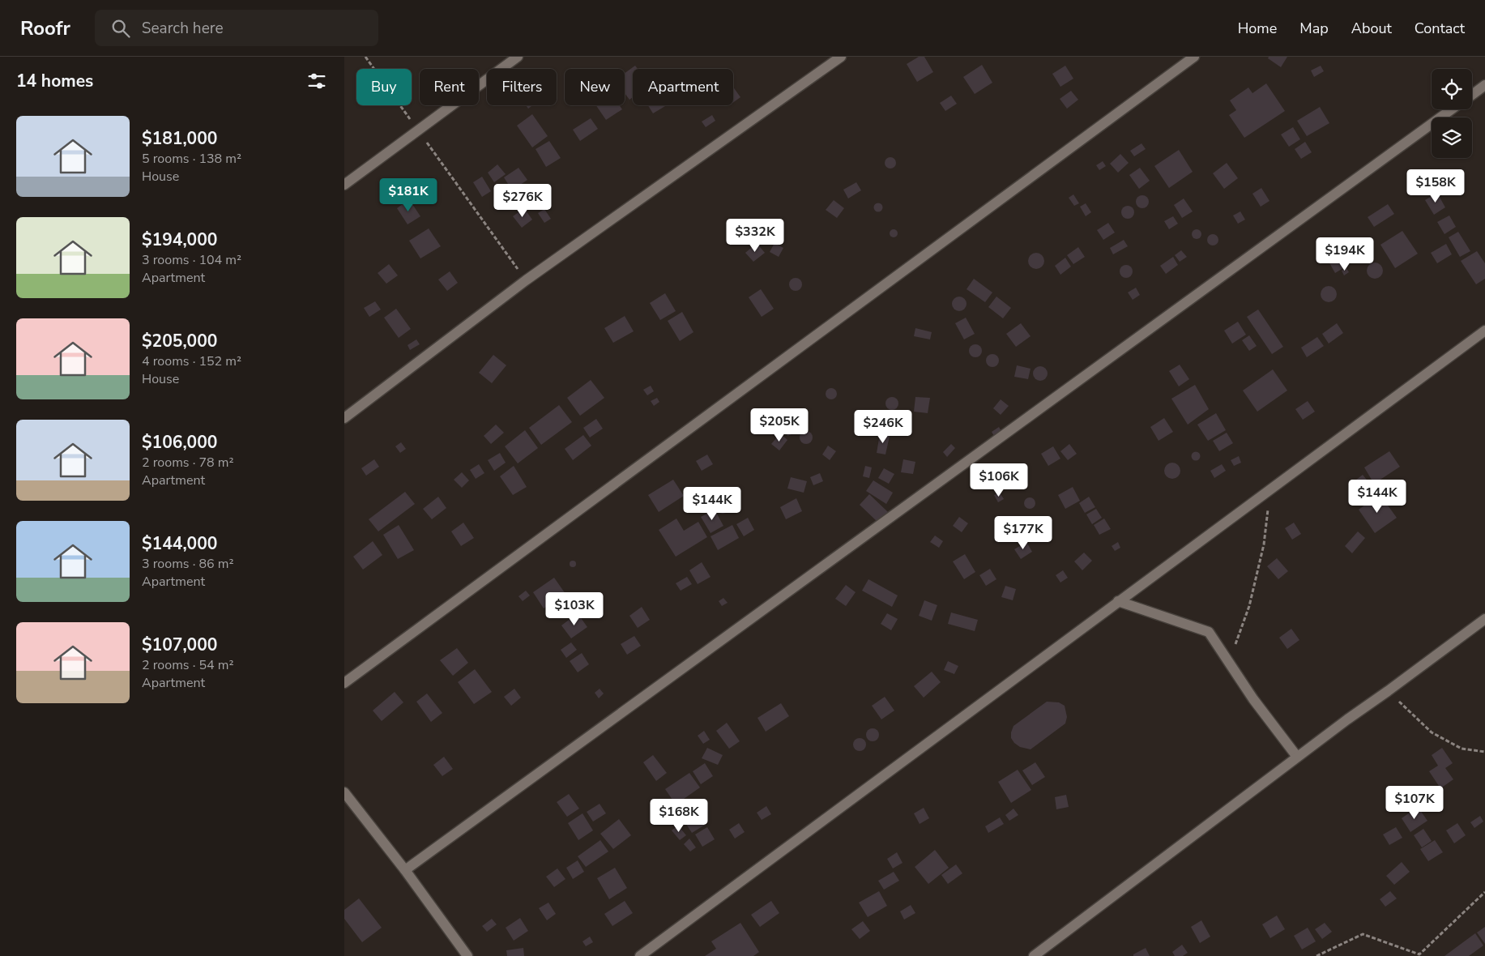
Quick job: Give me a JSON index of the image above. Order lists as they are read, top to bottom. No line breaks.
{"page":{"header":"Roofr","search":"Search here","nav":["Home","Map","About","Contact"],"heading":"14 homes","chip":["Buy","Rent","Filters","New","Apartment"],"list":[{"name":"$181,000","note":"5 rooms · 138 m² · House"},{"name":"$194,000","note":"3 rooms · 104 m² · Apartment"},{"name":"$205,000","note":"4 rooms · 152 m² · House"},{"name":"$106,000","note":"2 rooms · 78 m² · Apartment"},{"name":"$144,000","note":"3 rooms · 86 m² · Apartment"},{"name":"$107,000","note":"2 rooms · 54 m² · Apartment"}],"price":["$158K","$181K","$276K","$332K","$194K","$205K","$246K","$106K","$144K","$144K","$177K","$103K","$107K","$168K"]}}
